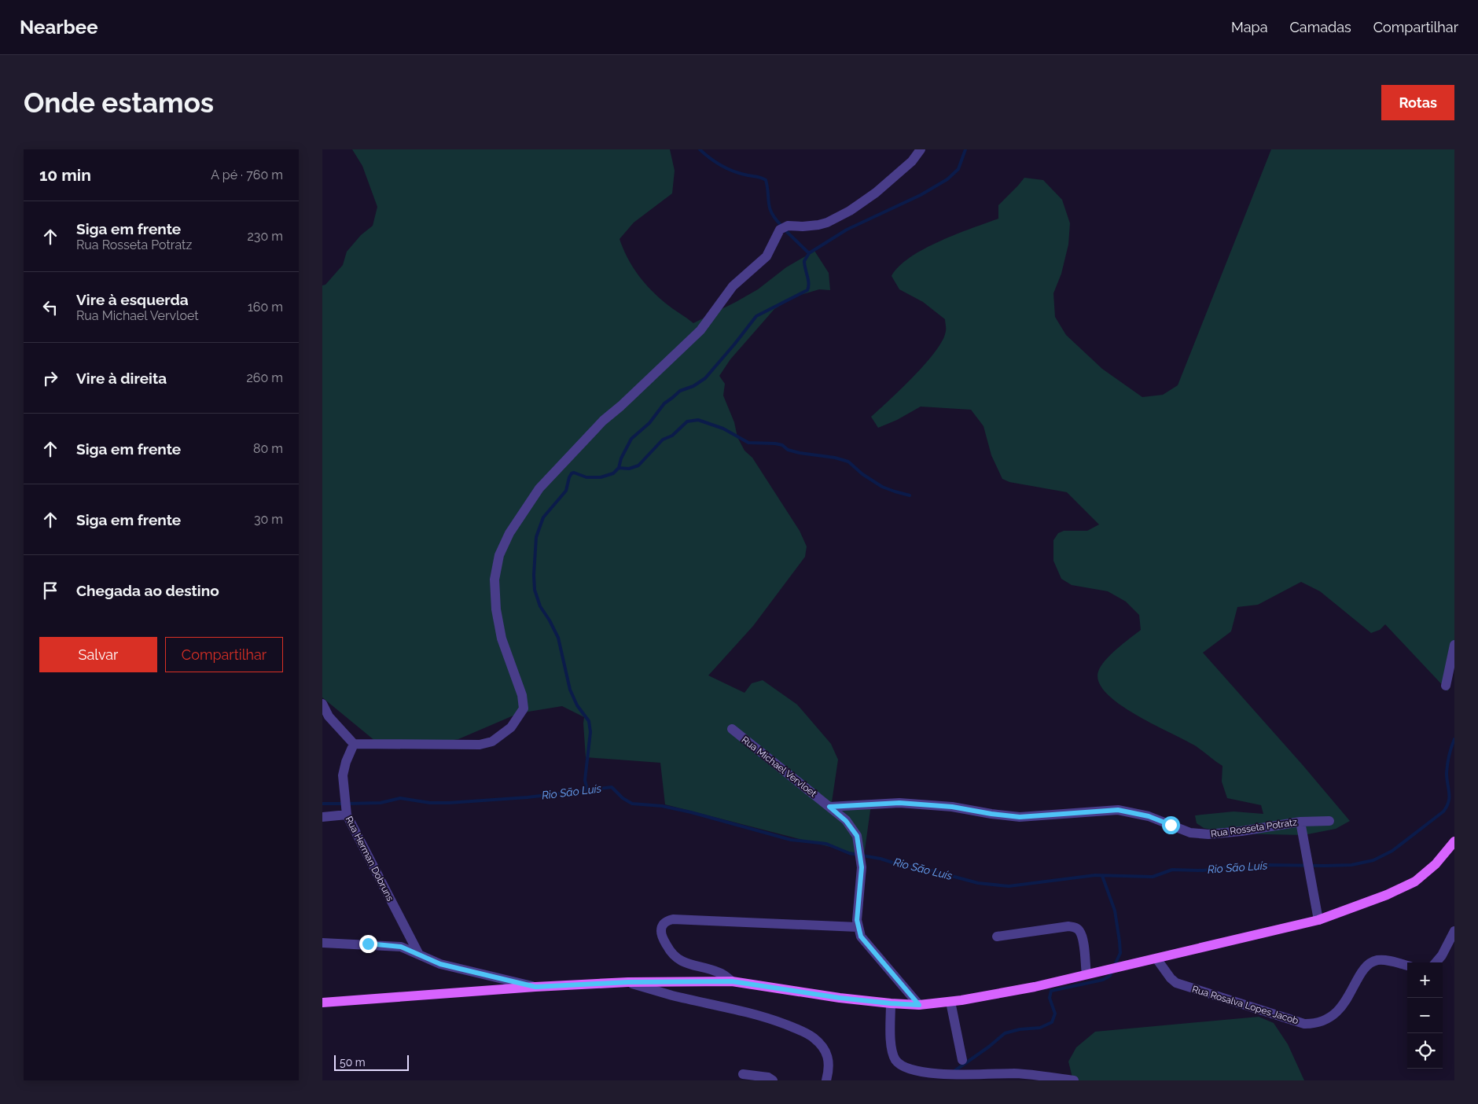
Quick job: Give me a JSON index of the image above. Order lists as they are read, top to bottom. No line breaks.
{"streets":{"street":["Rua Michael Vervloet","Rua Rosseta Potratz","Rua Herman Dobruns","Rua Rosalva Lopes Jacob"]},"crossings":[["Rua Michael Vervloet","Rua Rosseta Potratz"]],"water":["Rio São Luís"],"scale_bar":"50 m","page":{"header":"Nearbee","nav":["Mapa","Camadas","Compartilhar"],"buttons":["Rotas",["Salvar","Compartilhar"]],"title":"Onde estamos","heading":["10 min","A pé · 760 m"],"list":[["Siga em frente","Rua Rosseta Potratz","230 m"],["Vire à esquerda","Rua Michael Vervloet","160 m"],["Vire à direita","260 m"],["Siga em frente","80 m"],["Siga em frente","30 m"],"Chegada ao destino"],"map_buttons":["+","−"],"scale":"50 m"}}
